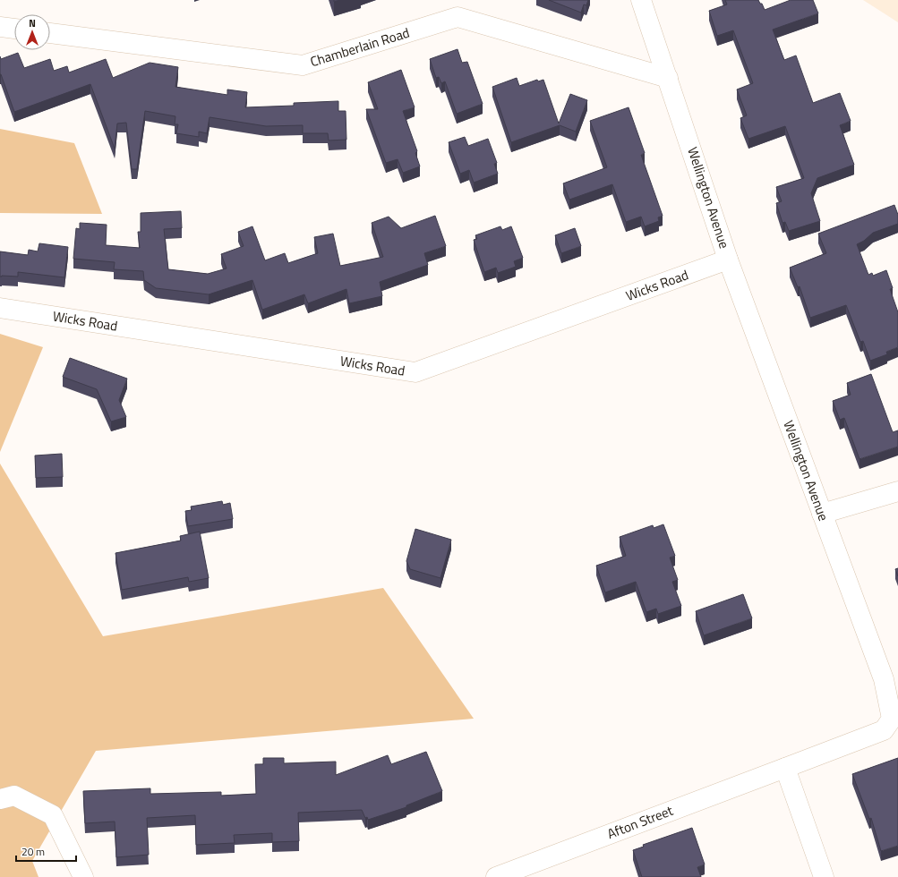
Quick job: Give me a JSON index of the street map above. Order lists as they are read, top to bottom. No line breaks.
{"streets":{"street":["Chamberlain Road","Wellington Avenue","Wicks Road","Afton Street"]},"crossings":[["Chamberlain Road","Wellington Avenue"],["Wellington Avenue","Wicks Road"],["Wellington Avenue","Afton Street"]],"scale_bar":"20 m","north":"top"}
